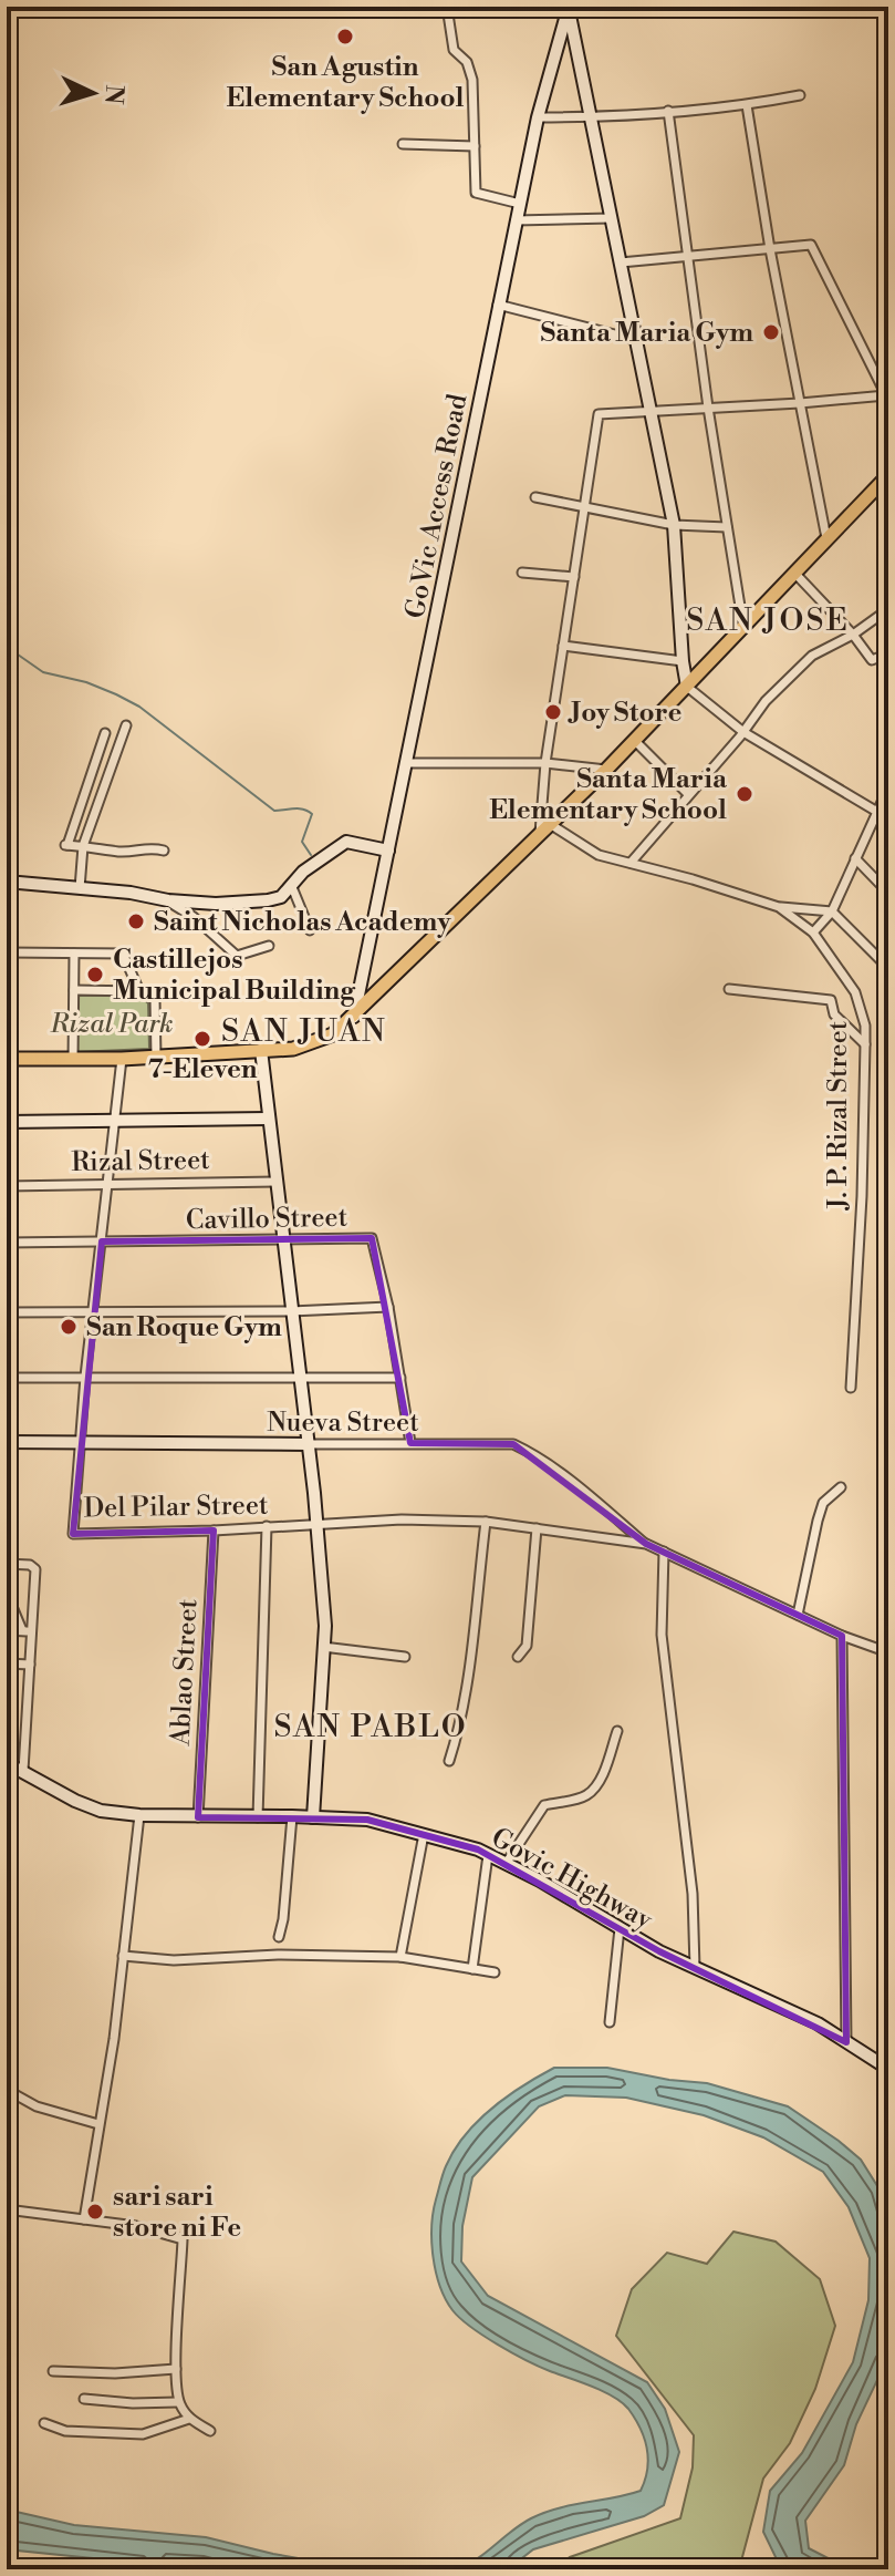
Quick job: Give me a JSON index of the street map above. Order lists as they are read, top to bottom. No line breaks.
{"streets":{"main road":["GoVic Access Road","Nueva Street","Govic Highway"],"street":["J. P. Rizal Street","Rizal Street","Cavillo Street","Del Pilar Street","Ablao Street"]},"crossings":[["Rizal Street","Del Pilar Street"],["Cavillo Street","Nueva Street"],["Cavillo Street","Del Pilar Street"],["Nueva Street","Del Pilar Street"],["Del Pilar Street","Ablao Street"],["Ablao Street","Govic Highway"]],"districts":["SAN JOSE","SAN JUAN","SAN PABLO"],"parks":["Rizal Park"],"places":["San Agustin Elementary School","Santa Maria Gym","Joy Store","Santa Maria Elementary School","Saint Nicholas Academy","Castillejos Municipal Building","7-Eleven","San Roque Gym","sari sari store ni Fe"],"north":"right"}
